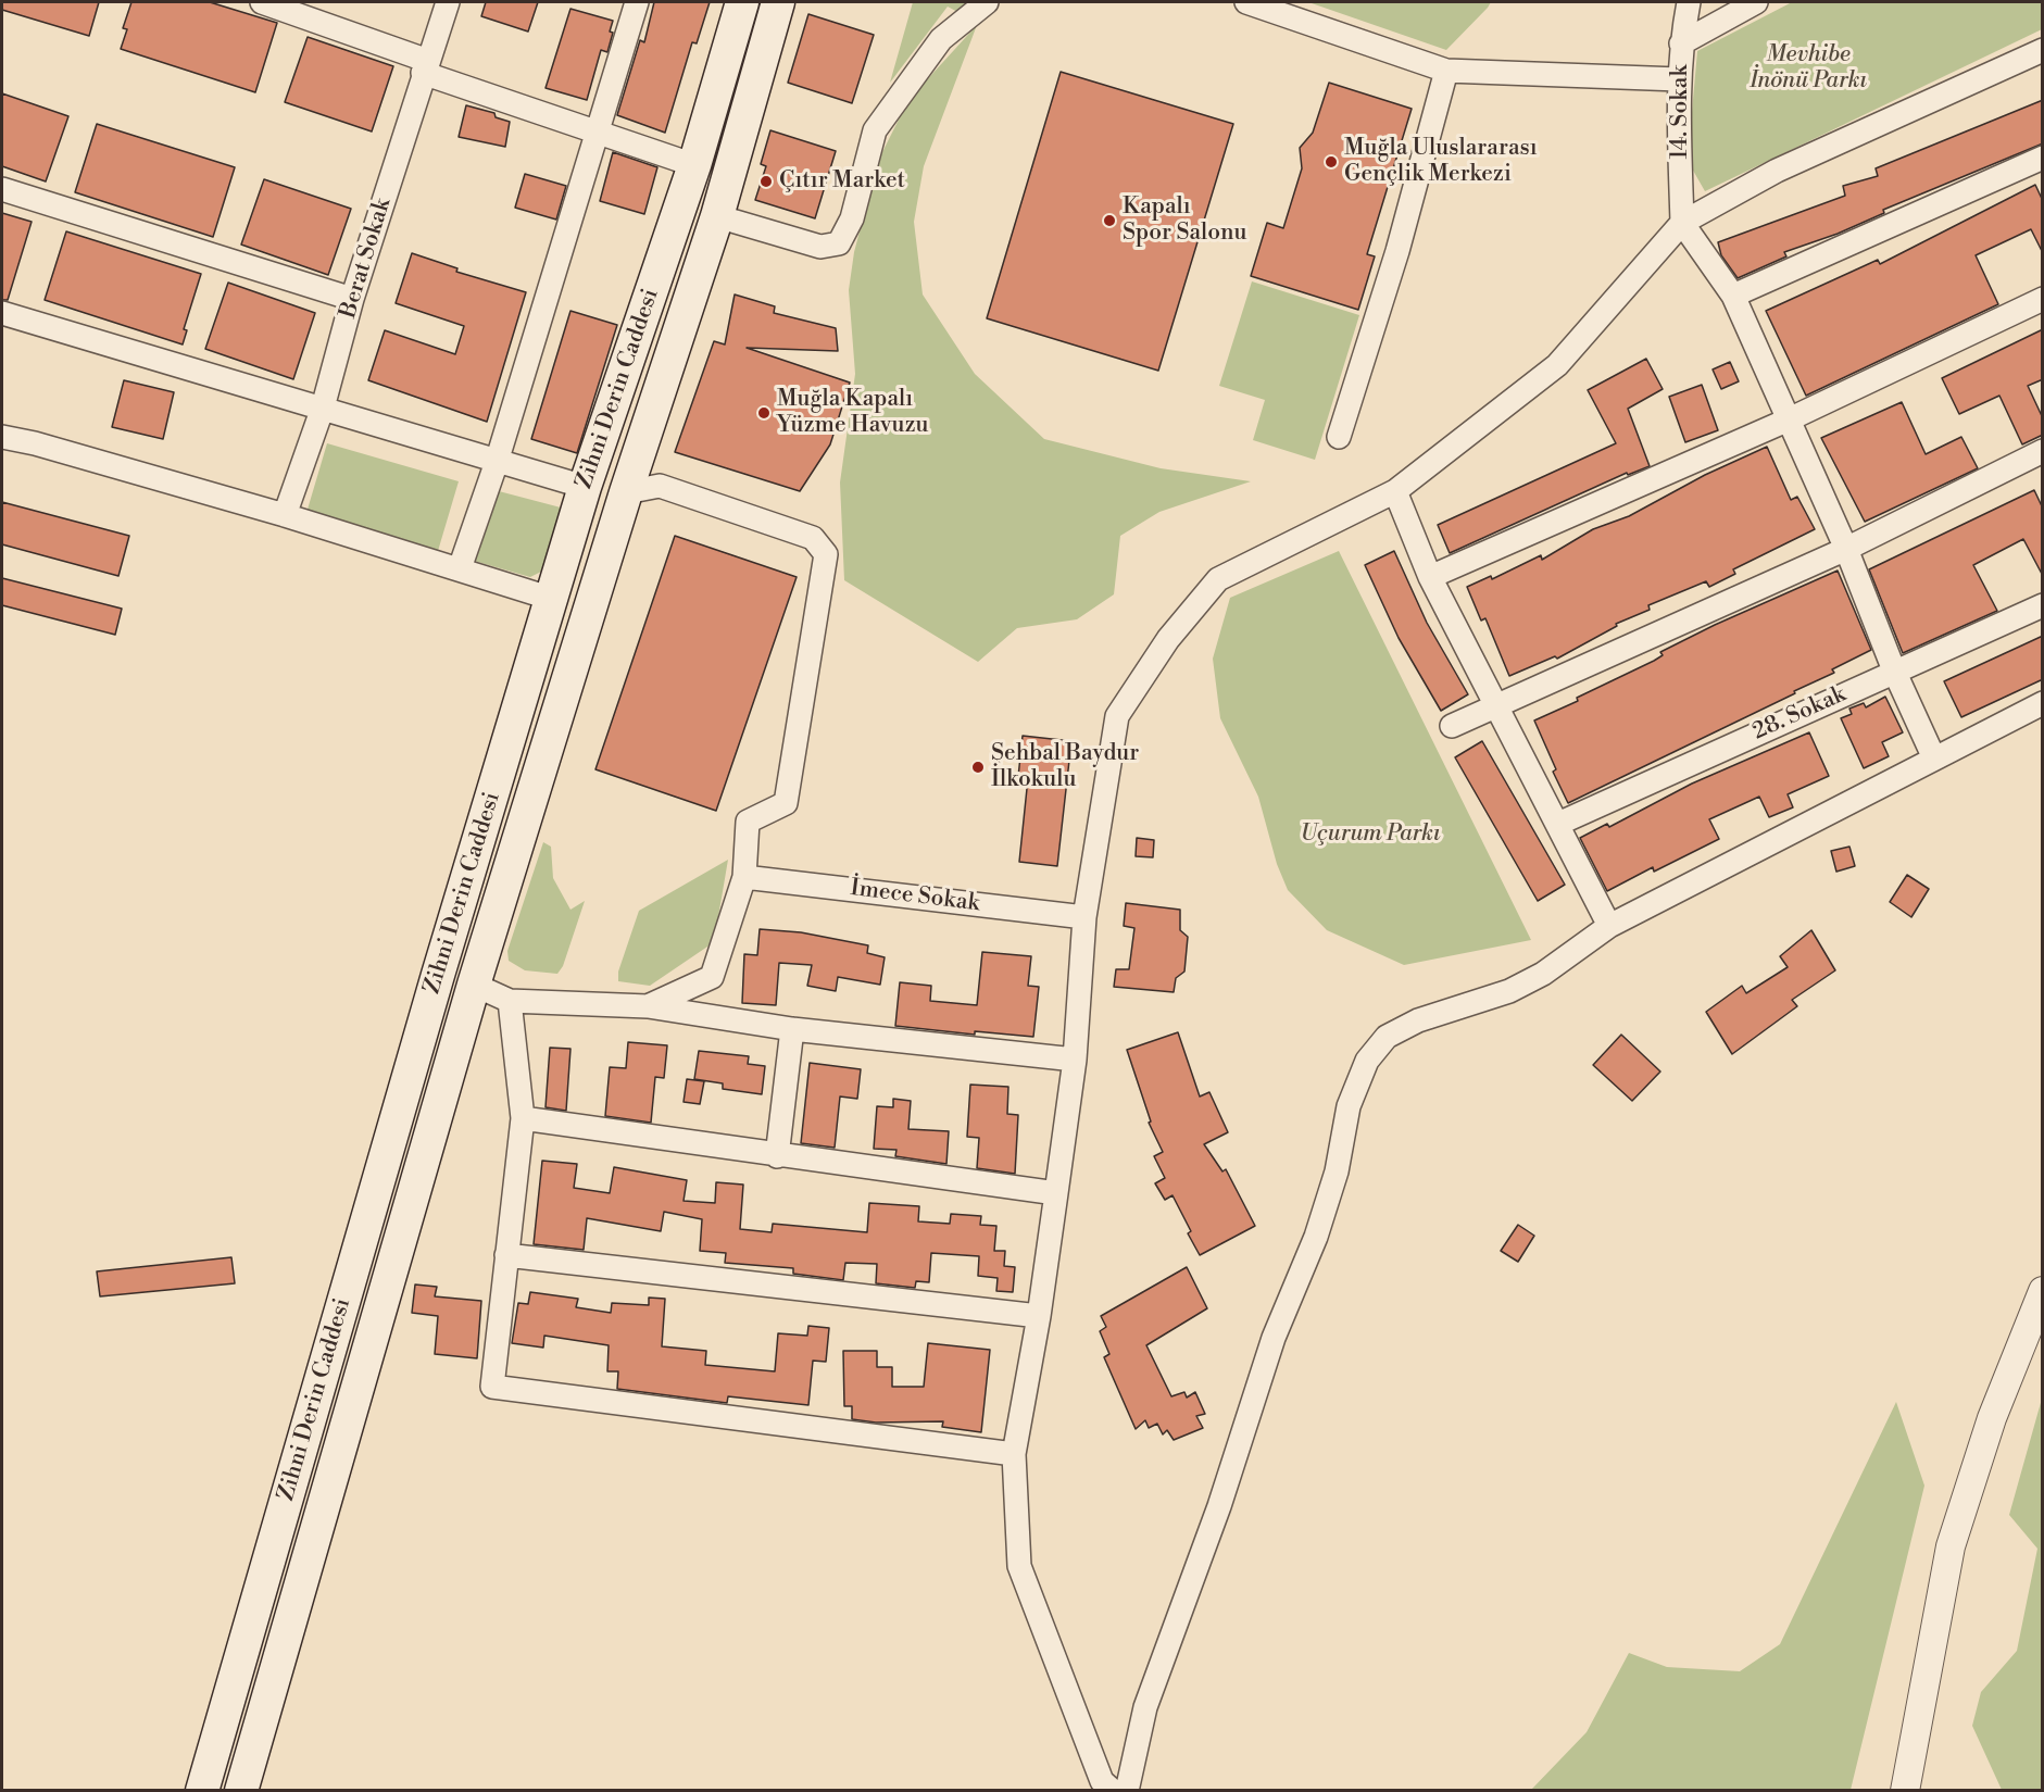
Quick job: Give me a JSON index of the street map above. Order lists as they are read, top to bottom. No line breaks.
{"streets":{"main road":["Zihni Derin Caddesi"],"street":["14. Sokak","Berat Sokak","28. Sokak","İmece Sokak"]},"parks":["Mevhibe İnönü Parkı","Uçurum Parkı"],"places":["Muğla Uluslararası Gençlik Merkezi","Çıtır Market","Kapalı Spor Salonu","Muğla Kapalı Yüzme Havuzu","Şehbal Baydur İlkokulu"]}
